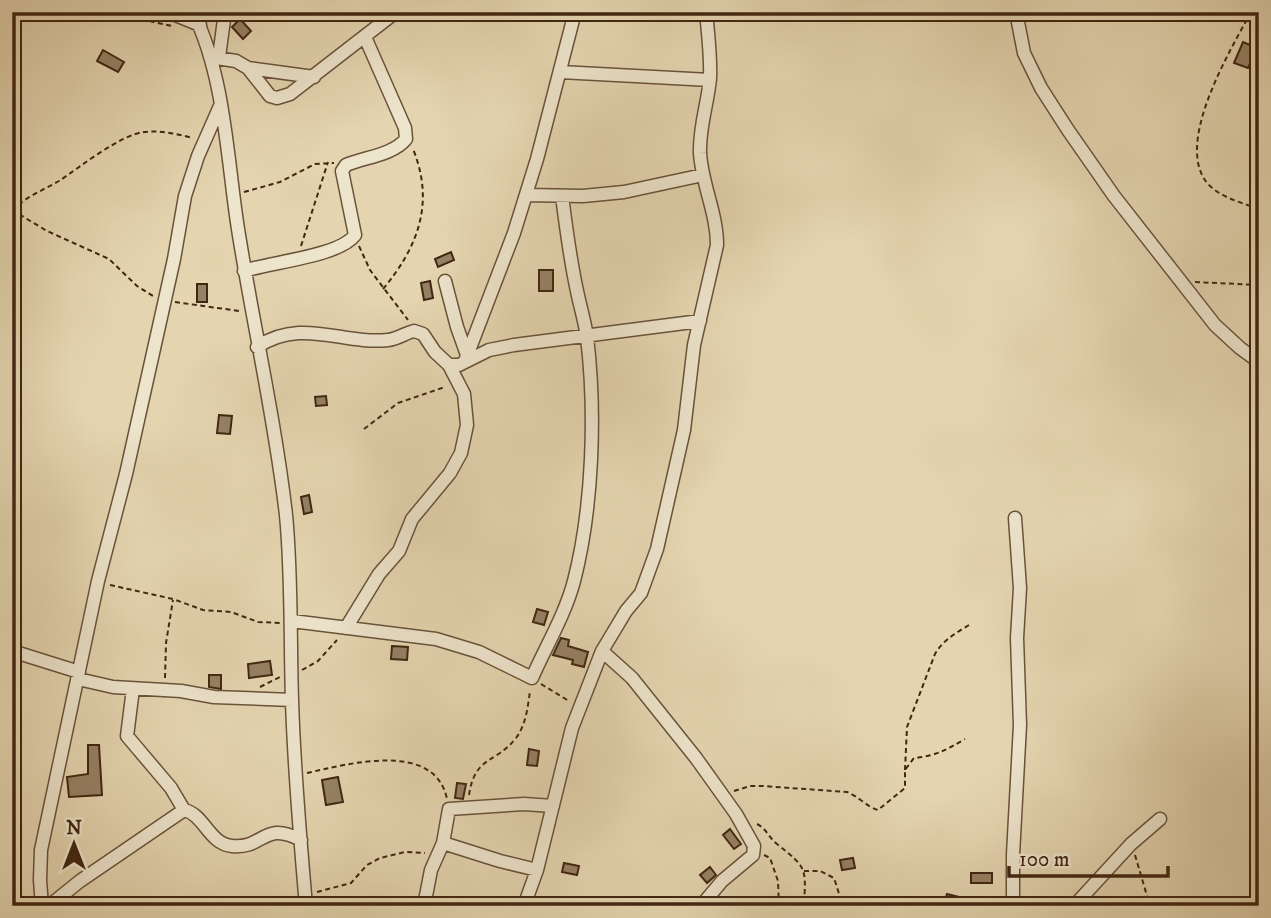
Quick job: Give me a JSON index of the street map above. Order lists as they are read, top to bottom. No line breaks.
{"scale_bar":"100 m","north":"top"}
